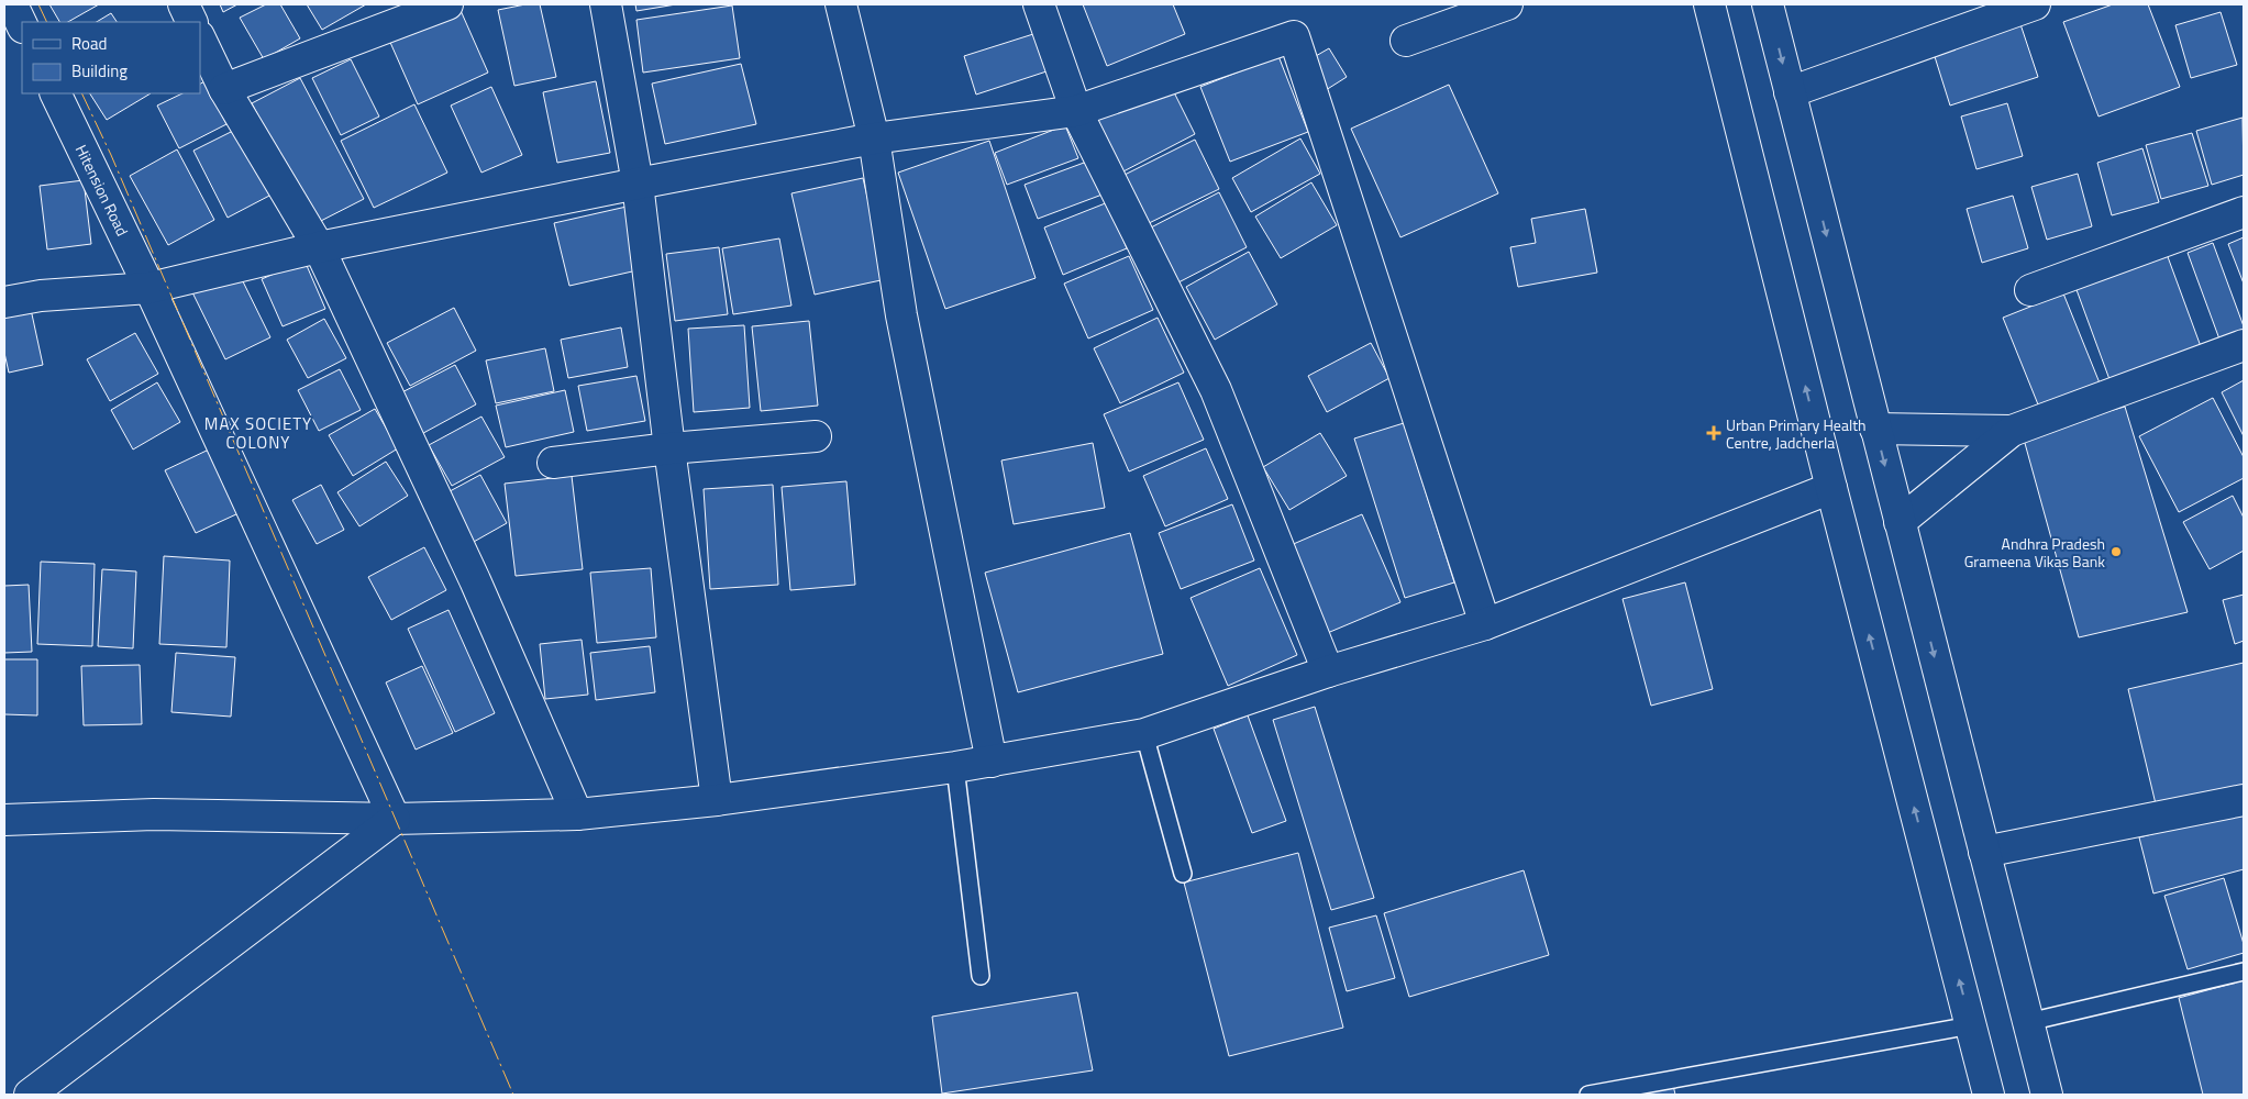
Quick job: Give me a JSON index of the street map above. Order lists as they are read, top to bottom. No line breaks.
{"streets":{"main road":["Hitension Road"]},"districts":["MAX SOCIETY COLONY"],"places":{"health":["Urban Primary Health Centre, Jadcherla"],"other":["Andhra Pradesh Grameena Vikas Bank"]},"legend":["Road","Building"]}
